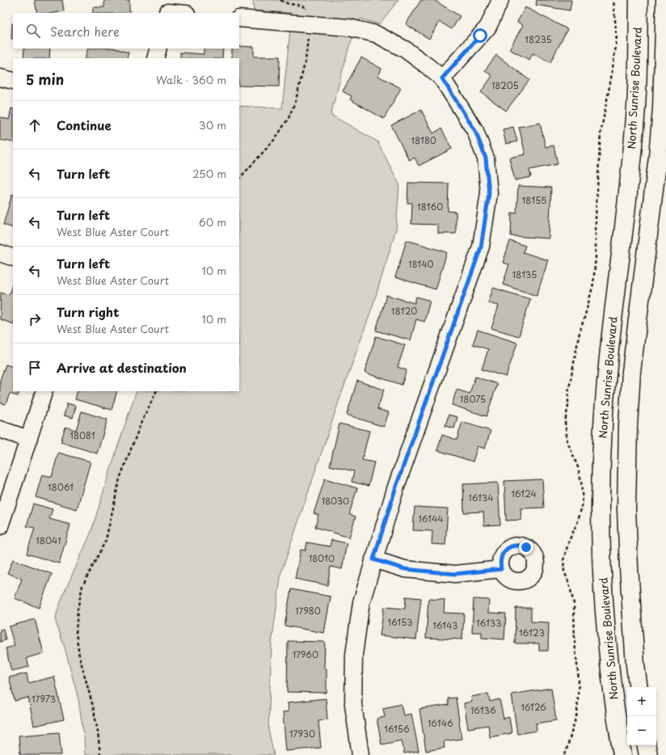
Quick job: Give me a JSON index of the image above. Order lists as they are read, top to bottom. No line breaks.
{"streets":{"street":["North Sunrise Boulevard"]},"house_numbers":["18235","18205","18180","18155","18160","18140","18135","18120","18075","18081","18061","16124","16134","18030","16144","18041","18010","17980","16153","16133","16143","16123","17960","17973","16126","16136","16146","16156","17930"],"page":{"search":"Search here","heading":["5 min","Walk · 360 m"],"list":[["Continue","30 m"],["Turn left","250 m"],["Turn left","West Blue Aster Court","60 m"],["Turn left","West Blue Aster Court","10 m"],["Turn right","West Blue Aster Court","10 m"],"Arrive at destination"],"map_buttons":["+","−"]}}
